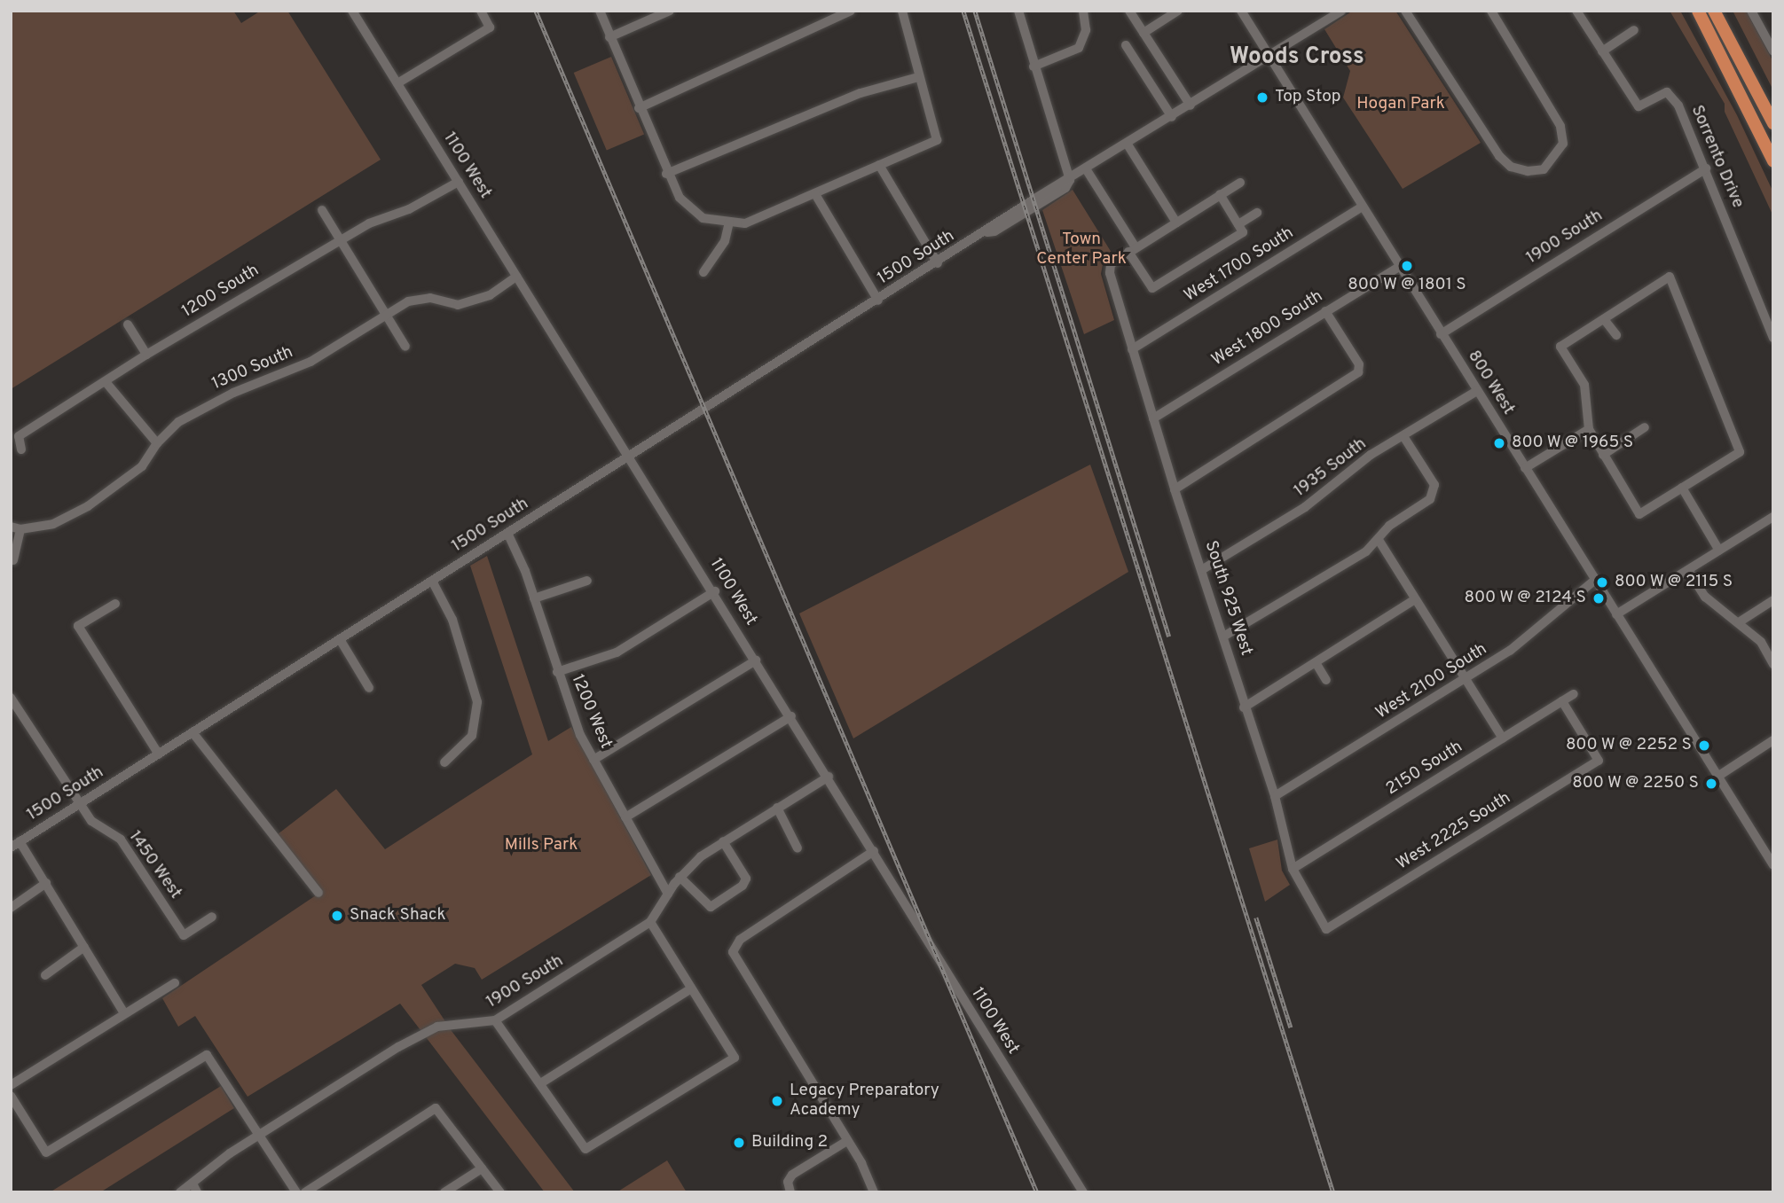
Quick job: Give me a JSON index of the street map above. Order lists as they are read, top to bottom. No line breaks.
{"streets":{"street":["Sorrento Drive","1100 West","1900 South","1500 South","West 1700 South","1200 South","West 1800 South","1300 South","800 West","1935 South","South 925 West","West 2100 South","1200 West","2150 South","West 2225 South","1450 West"]},"crossings":[["Sorrento Drive","1900 South"],["1100 West","1900 South"],["1100 West","1500 South"],["1100 West","1200 South"],["1100 West","1300 South"],["1900 South","800 West"],["1900 South","1200 West"],["1500 South","800 West"],["1500 South","1200 West"],["1500 South","1450 West"],["West 1700 South","800 West"],["West 1700 South","South 925 West"],["West 1800 South","800 West"],["West 1800 South","South 925 West"],["800 West","1935 South"],["800 West","West 2100 South"],["1935 South","South 925 West"],["South 925 West","West 2100 South"],["South 925 West","2150 South"],["South 925 West","West 2225 South"],["2150 South","West 2225 South"]],"districts":["Woods Cross"],"parks":["Hogan Park","Town Center Park","Mills Park"],"places":["Top Stop","800 W @ 1801 S","800 W @ 1965 S","800 W @ 2115 S","800 W @ 2124 S","800 W @ 2252 S","800 W @ 2250 S","Snack Shack","Legacy Preparatory Academy","Building 2"]}
